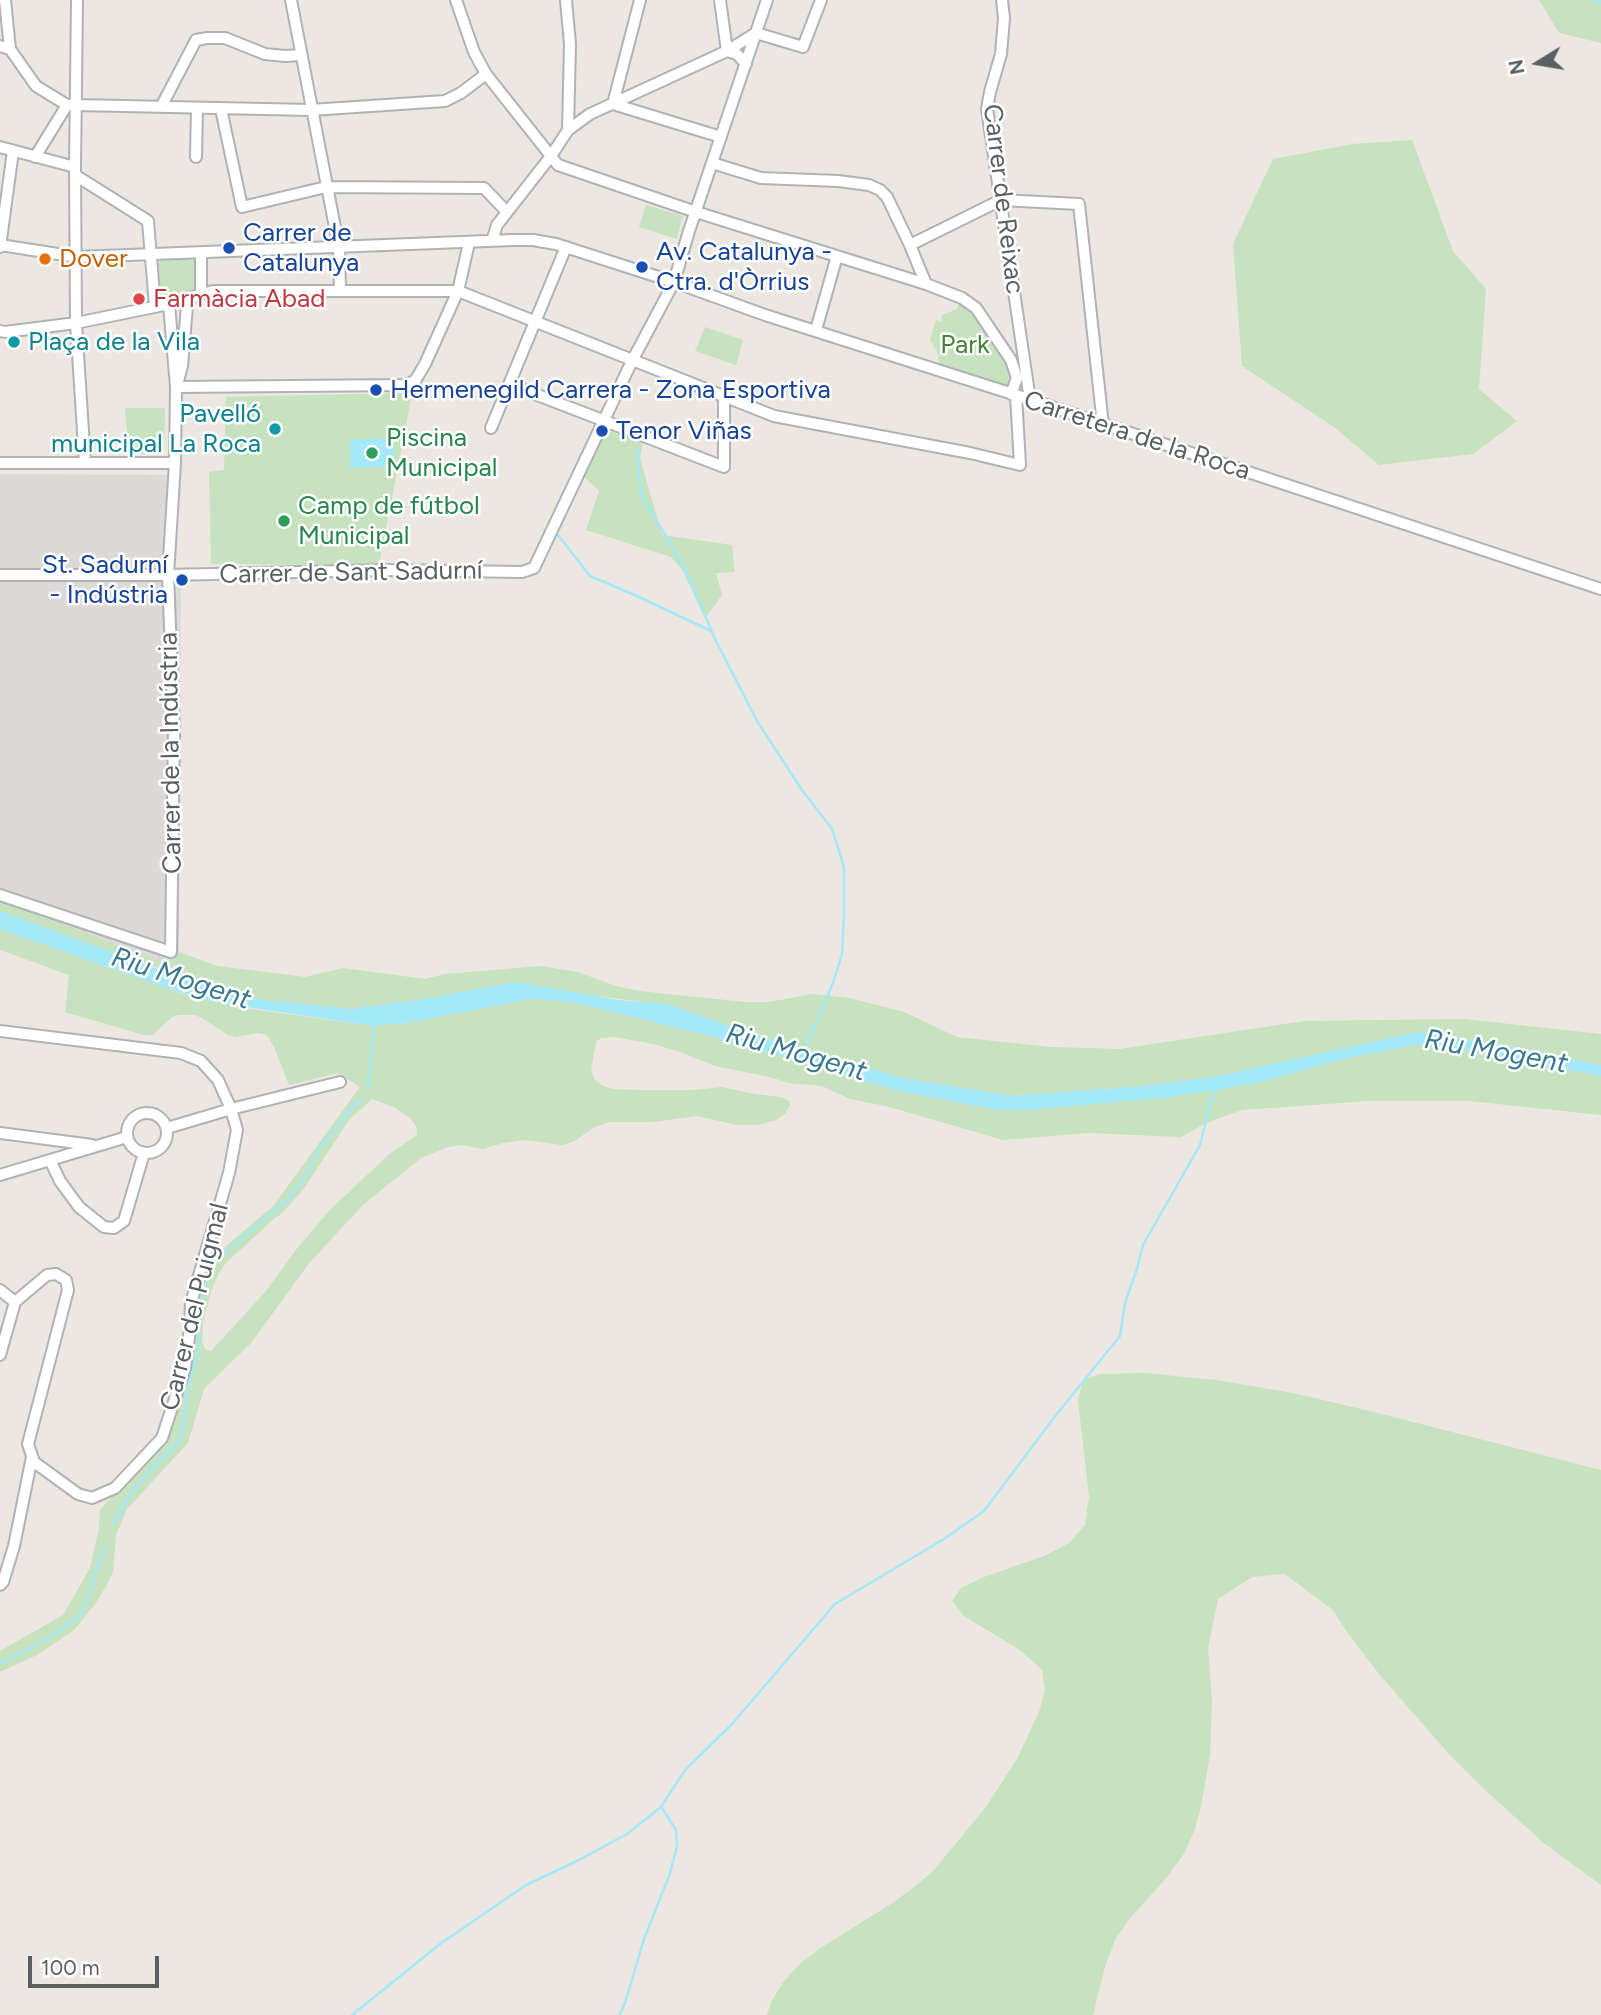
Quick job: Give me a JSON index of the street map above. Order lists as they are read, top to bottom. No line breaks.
{"streets":{"street":["Carrer de Reixac","Carretera de la Roca","Carrer de Sant Sadurní","Carrer de la Indústria","Carrer del Puigmal"]},"crossings":[["Carrer de Reixac","Carretera de la Roca"],["Carrer de Sant Sadurní","Carrer de la Indústria"]],"water":["Riu Mogent"],"parks":["Park"],"places":["Carrer de Catalunya","Dover","Av. Catalunya - Ctra. d'Òrrius","Farmàcia Abad","Plaça de la Vila","Hermenegild Carrera - Zona Esportiva","Pavelló municipal La Roca","Tenor Viñas","Piscina Municipal","Camp de fútbol Municipal","St. Sadurní - Indústria"],"scale_bar":"100 m","north":"left"}
